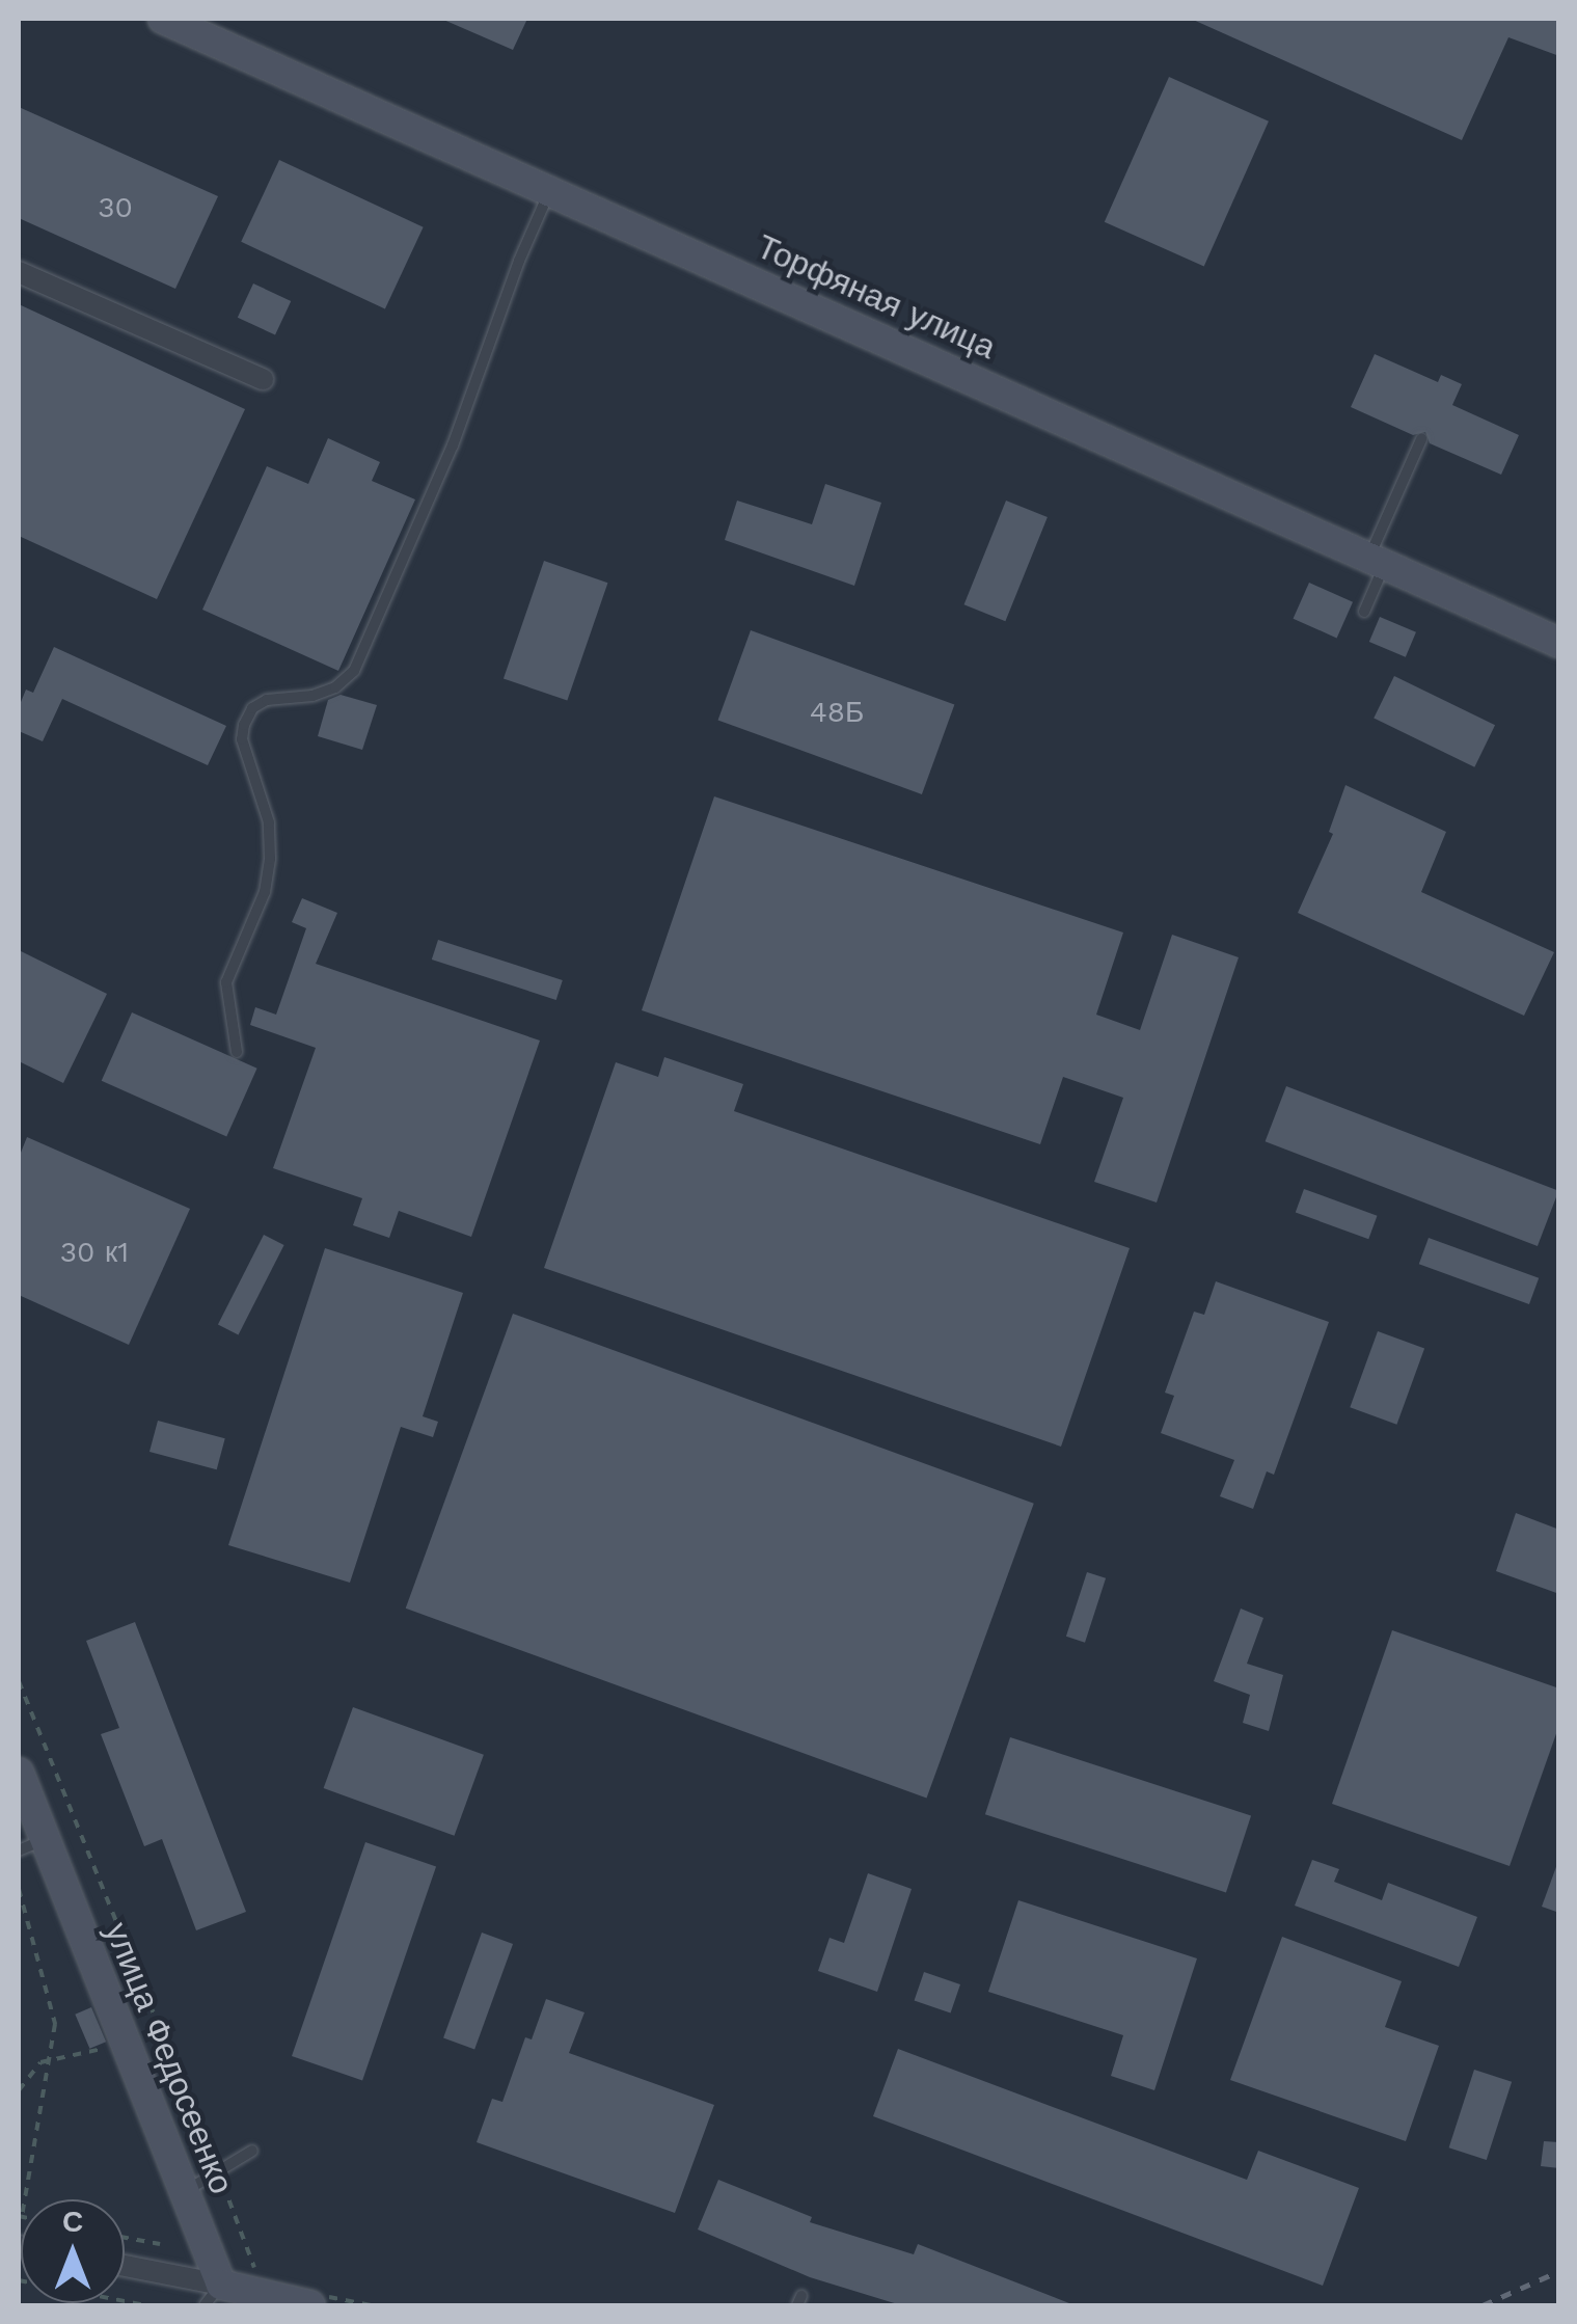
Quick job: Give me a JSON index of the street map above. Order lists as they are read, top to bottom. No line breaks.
{"streets":{"street":["Торфяная улица","улица Федосеенко"]},"house_numbers":["30","48Б","30 к1"],"north":"top"}
